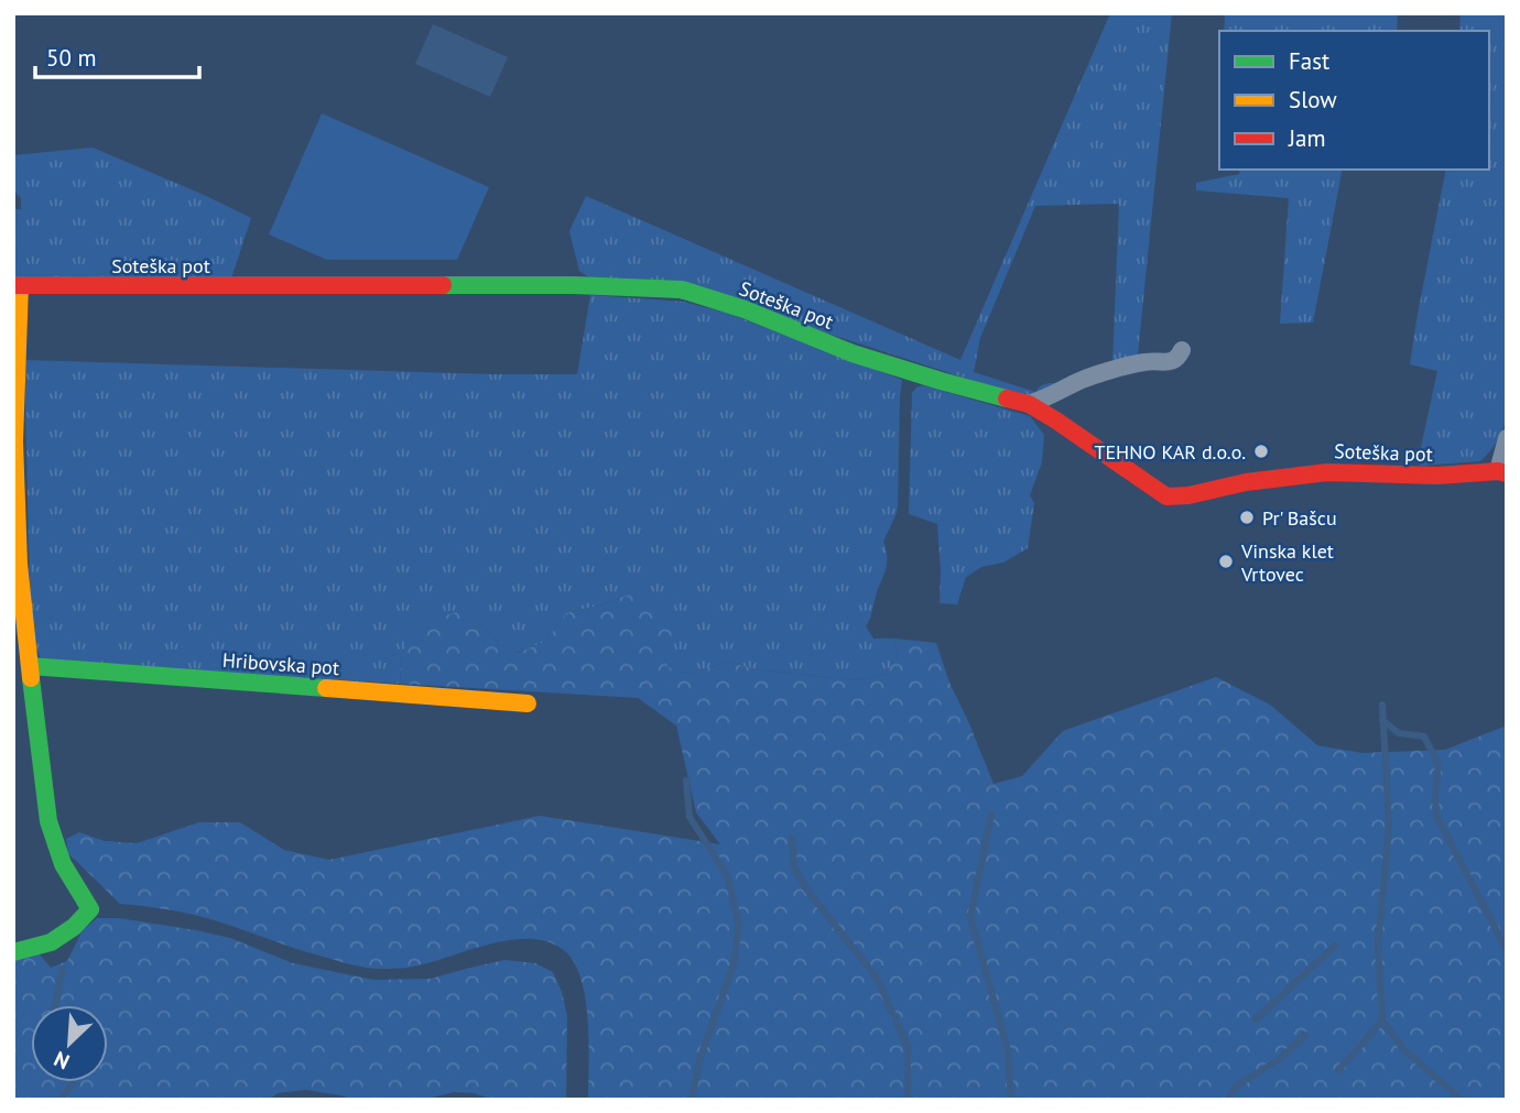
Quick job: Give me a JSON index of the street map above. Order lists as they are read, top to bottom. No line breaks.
{"streets":{"street":["Soteška pot","Hribovska pot"]},"places":["TEHNO KAR d.o.o.","Pr' Bašcu","Vinska klet Vrtovec"],"legend":["Fast","Slow","Jam"],"scale_bar":"50 m","north":"bottom left"}
